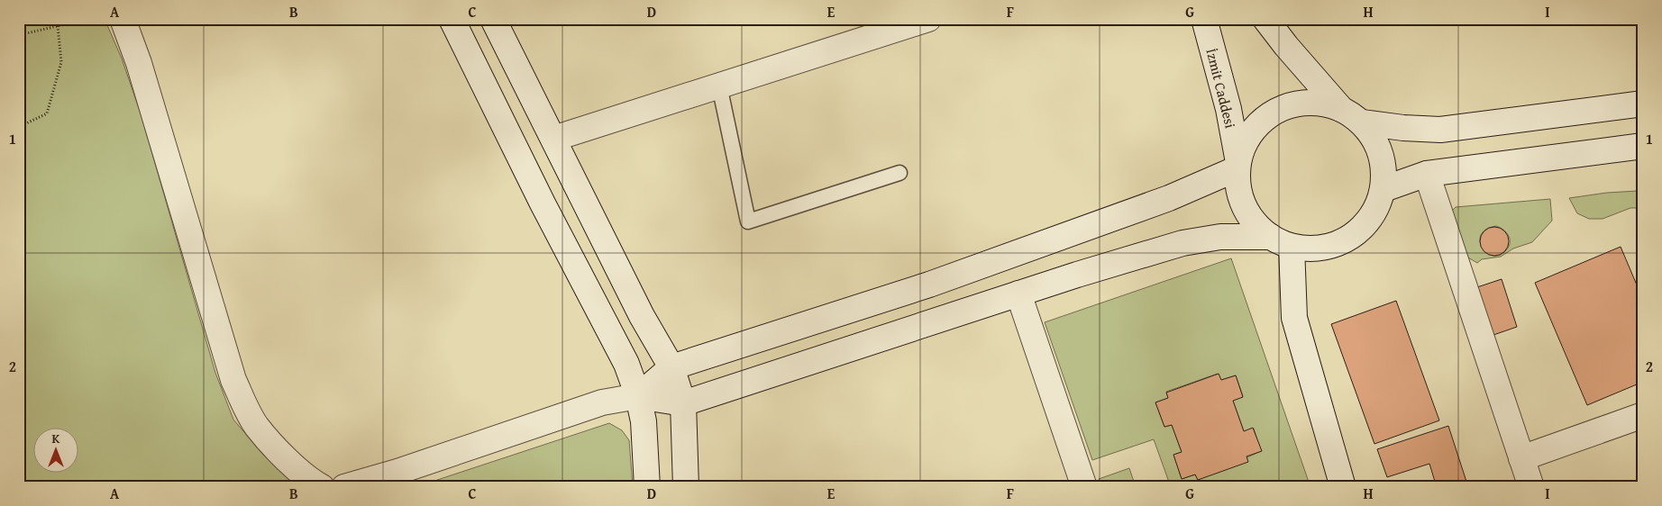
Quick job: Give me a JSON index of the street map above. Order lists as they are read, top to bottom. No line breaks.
{"streets":{"street":["İzmit Caddesi"]},"north":"top","grid":{"columns":["A","B","C","D","E","F","G","H","I"],"rows":["1","2"]}}
